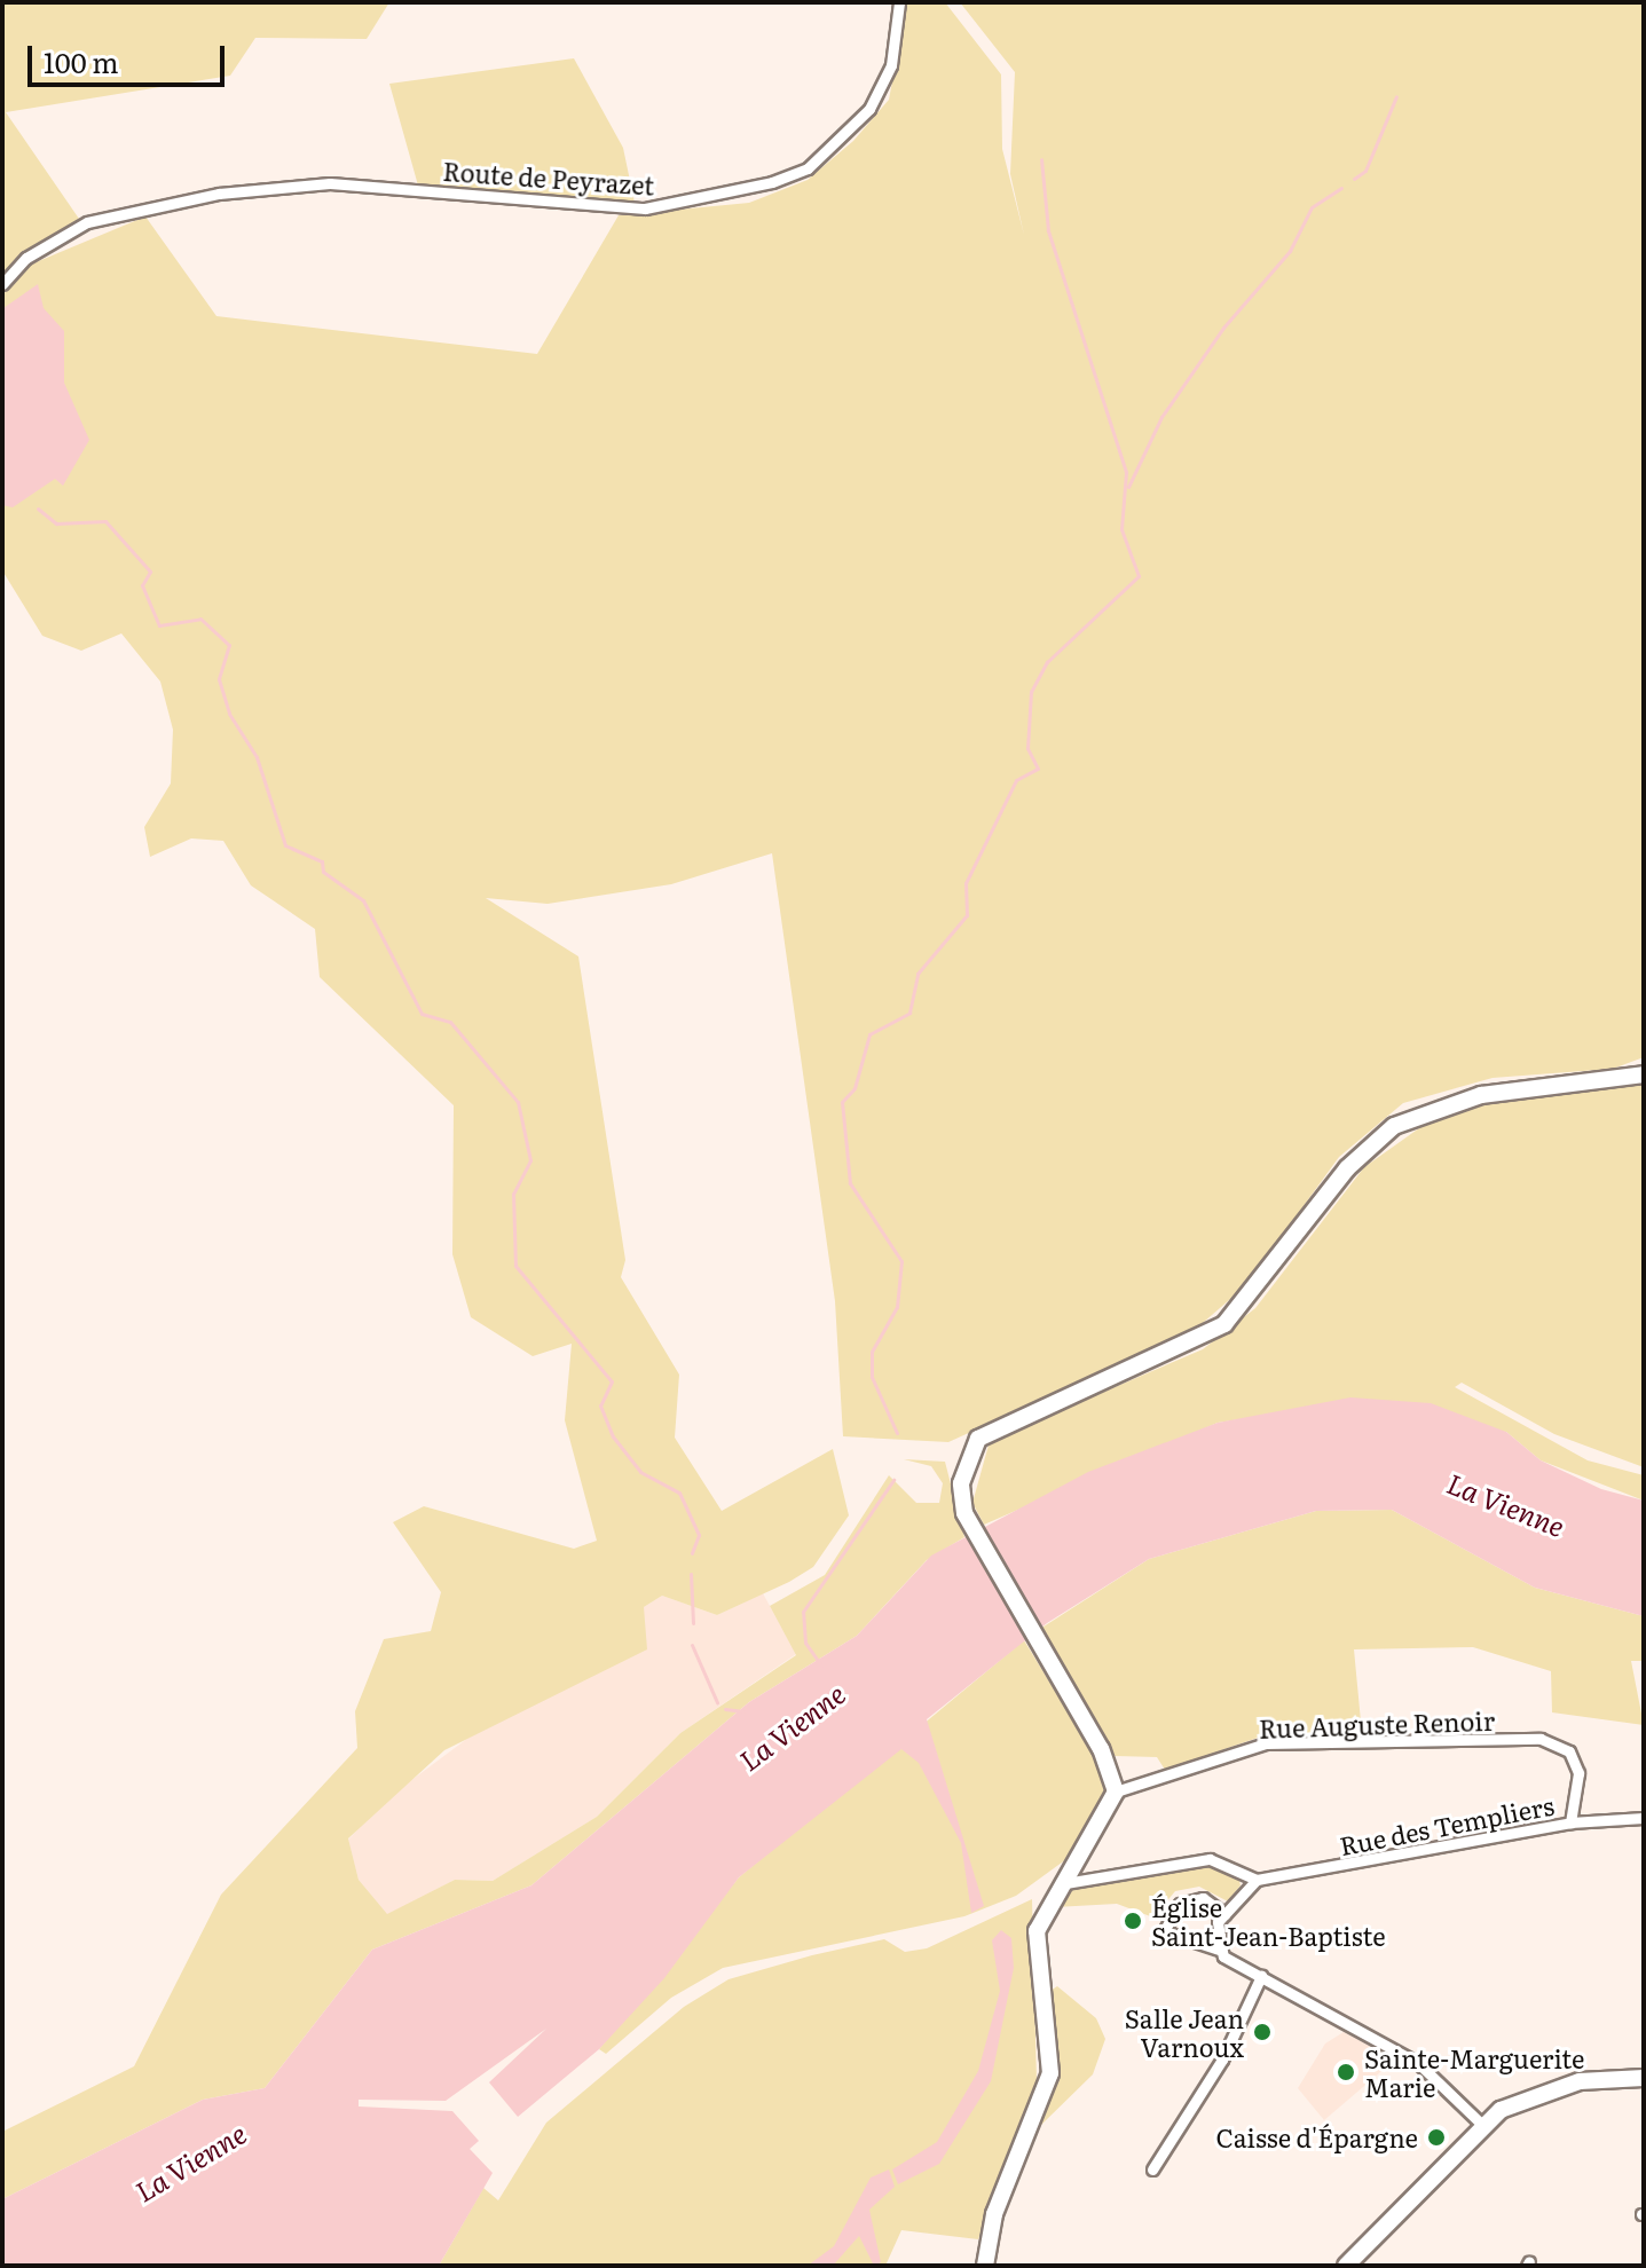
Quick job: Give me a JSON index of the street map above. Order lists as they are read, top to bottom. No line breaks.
{"streets":{"street":["Route de Peyrazet","Rue Auguste Renoir","Rue des Templiers"]},"crossings":[["Rue Auguste Renoir","Rue des Templiers"]],"water":["La Vienne"],"places":["Église Saint-Jean-Baptiste","Salle Jean Varnoux","Sainte-Marguerite Marie","Caisse d'Épargne"],"scale_bar":"100 m"}
